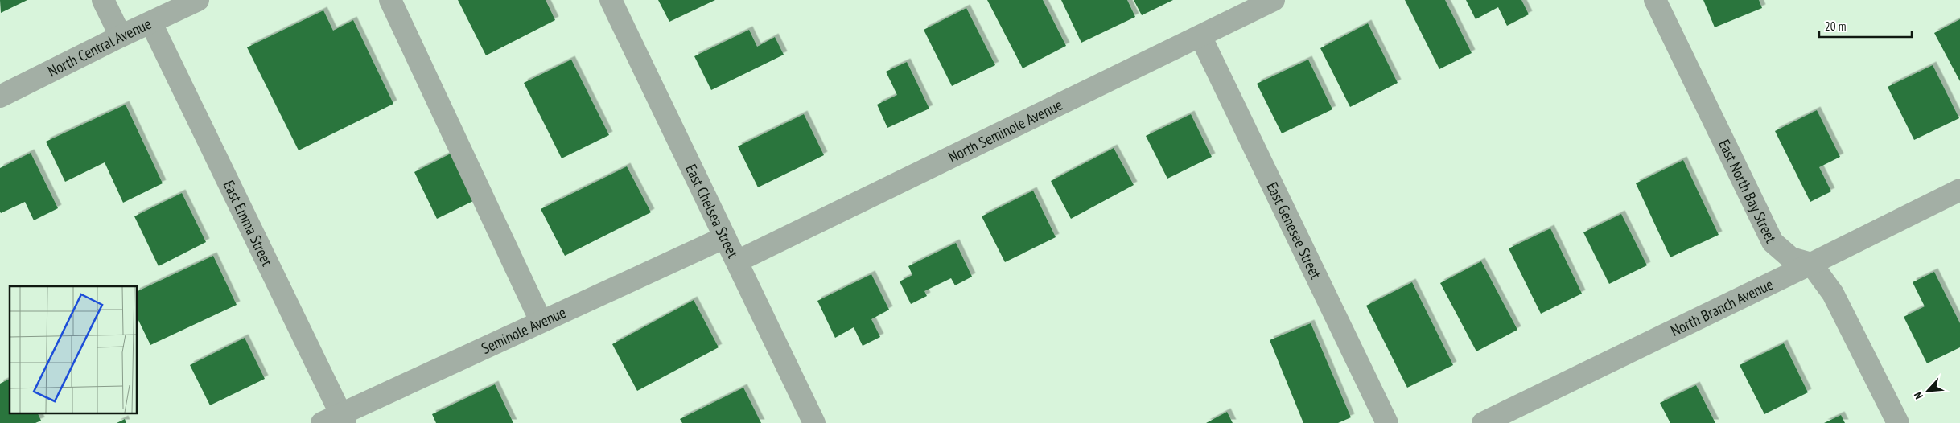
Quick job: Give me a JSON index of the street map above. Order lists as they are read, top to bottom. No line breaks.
{"streets":{"street":["North Central Avenue","North Seminole Avenue","East North Bay Street","East Chelsea Street","East Emma Street","East Genesee Street","North Branch Avenue","Seminole Avenue"]},"crossings":[["North Central Avenue","East Emma Street"],["North Seminole Avenue","East Chelsea Street"],["North Seminole Avenue","East Genesee Street"],["East North Bay Street","North Branch Avenue"],["East Chelsea Street","Seminole Avenue"],["East Emma Street","Seminole Avenue"]],"scale_bar":"20 m","north":"bottom left"}
